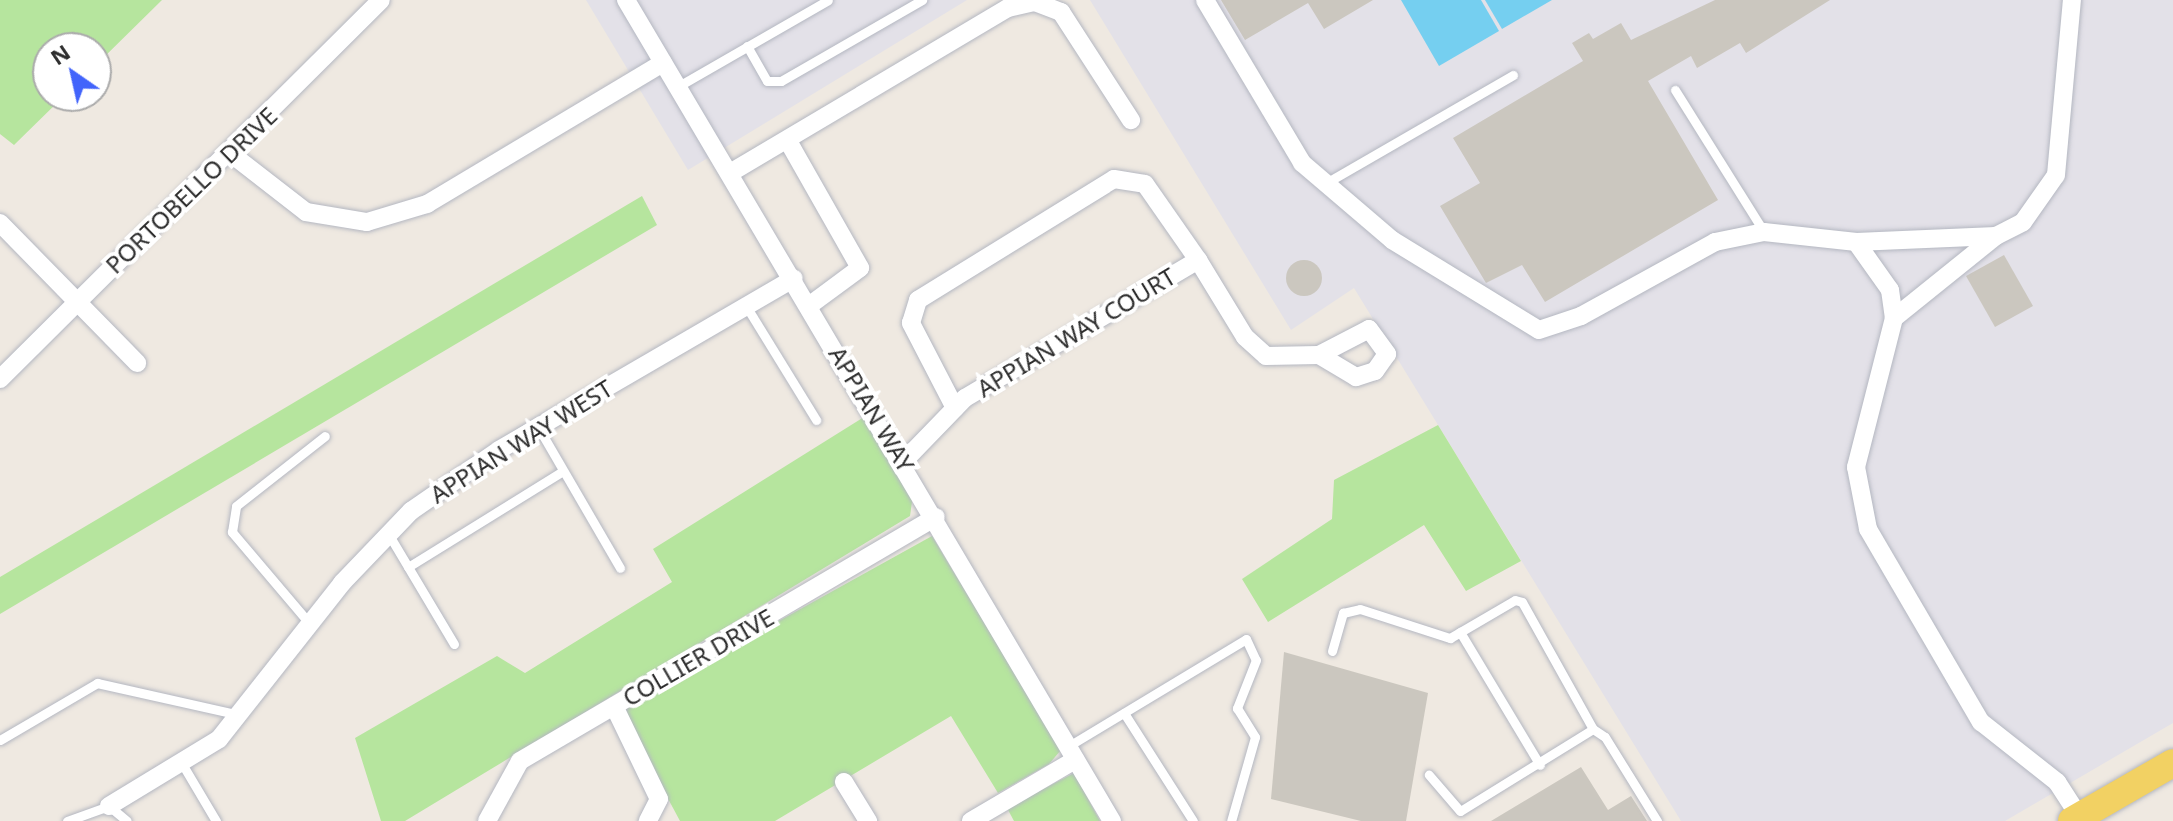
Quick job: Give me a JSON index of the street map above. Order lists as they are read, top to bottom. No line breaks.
{"streets":{"street":["PORTOBELLO DRIVE","APPIAN WAY COURT","APPIAN WAY","APPIAN WAY WEST","COLLIER DRIVE"]},"crossings":[["APPIAN WAY COURT","APPIAN WAY"],["APPIAN WAY","APPIAN WAY WEST"],["APPIAN WAY","COLLIER DRIVE"]],"north":"top left"}
